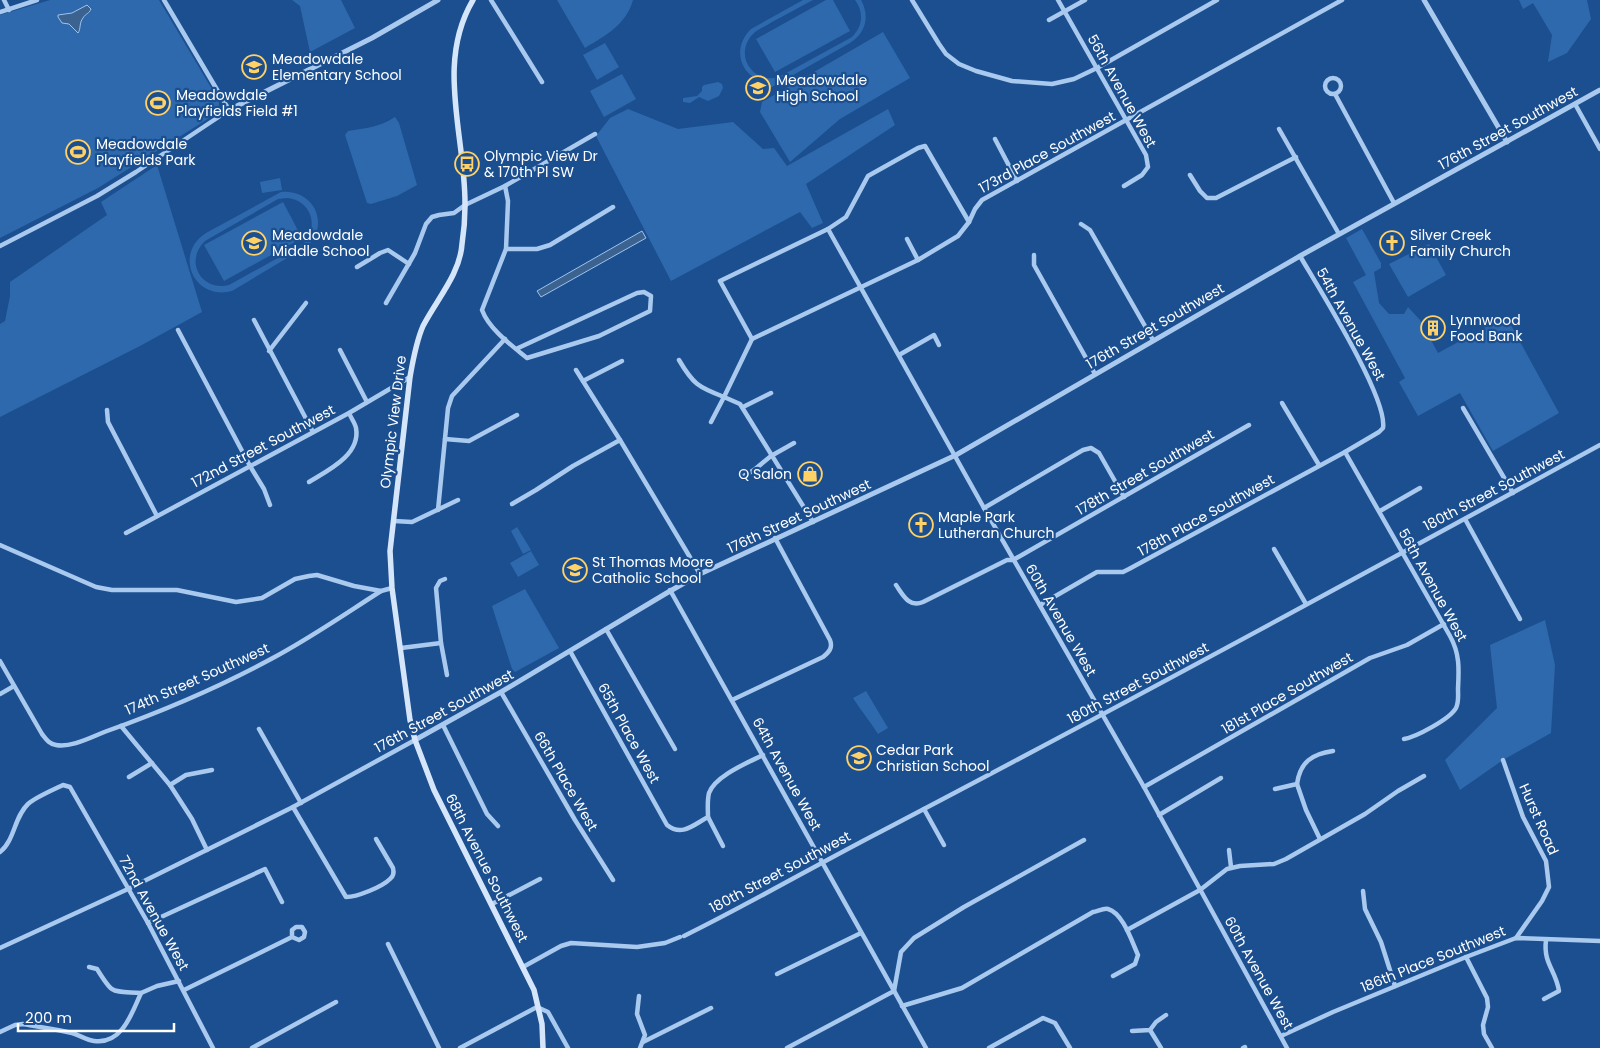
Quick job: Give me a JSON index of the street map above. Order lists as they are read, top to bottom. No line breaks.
{"streets":{"main road":["Olympic View Drive","68th Avenue Southwest"],"street":["56th Avenue West","176th Street Southwest","173rd Place Southwest","54th Avenue West","172nd Street Southwest","178th Street Southwest","180th Street Southwest","178th Place Southwest","60th Avenue West","174th Street Southwest","181st Place Southwest","65th Place West","64th Avenue West","66th Place West","Hurst Road","72nd Avenue West","186th Place Southwest"]},"crossings":[["56th Avenue West","173rd Place Southwest"],["56th Avenue West","180th Street Southwest"],["56th Avenue West","178th Place Southwest"],["56th Avenue West","181st Place Southwest"],["176th Street Southwest","54th Avenue West"],["176th Street Southwest","Olympic View Drive"],["176th Street Southwest","60th Avenue West"],["176th Street Southwest","65th Place West"],["176th Street Southwest","64th Avenue West"],["176th Street Southwest","66th Place West"],["176th Street Southwest","68th Avenue Southwest"],["176th Street Southwest","72nd Avenue West"],["173rd Place Southwest","60th Avenue West"],["54th Avenue West","178th Place Southwest"],["Olympic View Drive","172nd Street Southwest"],["Olympic View Drive","68th Avenue Southwest"],["178th Street Southwest","60th Avenue West"],["180th Street Southwest","60th Avenue West"],["180th Street Southwest","64th Avenue West"],["180th Street Southwest","68th Avenue Southwest"],["178th Place Southwest","60th Avenue West"],["60th Avenue West","181st Place Southwest"],["60th Avenue West","186th Place Southwest"],["Hurst Road","186th Place Southwest"]],"places":{"school or university":["Meadowdale Elementary School","Meadowdale High School","Meadowdale Middle School","St Thomas Moore Catholic School","Cedar Park Christian School"],"sports":["Meadowdale Playfields Field #1","Meadowdale Playfields Park"],"bus stop":["Olympic View Dr & 170th Pl SW"],"church":["Silver Creek Family Church","Maple Park Lutheran Church"],"building":["Lynnwood Food Bank"],"shop":["Q Salon"]},"scale_bar":"200 m"}
